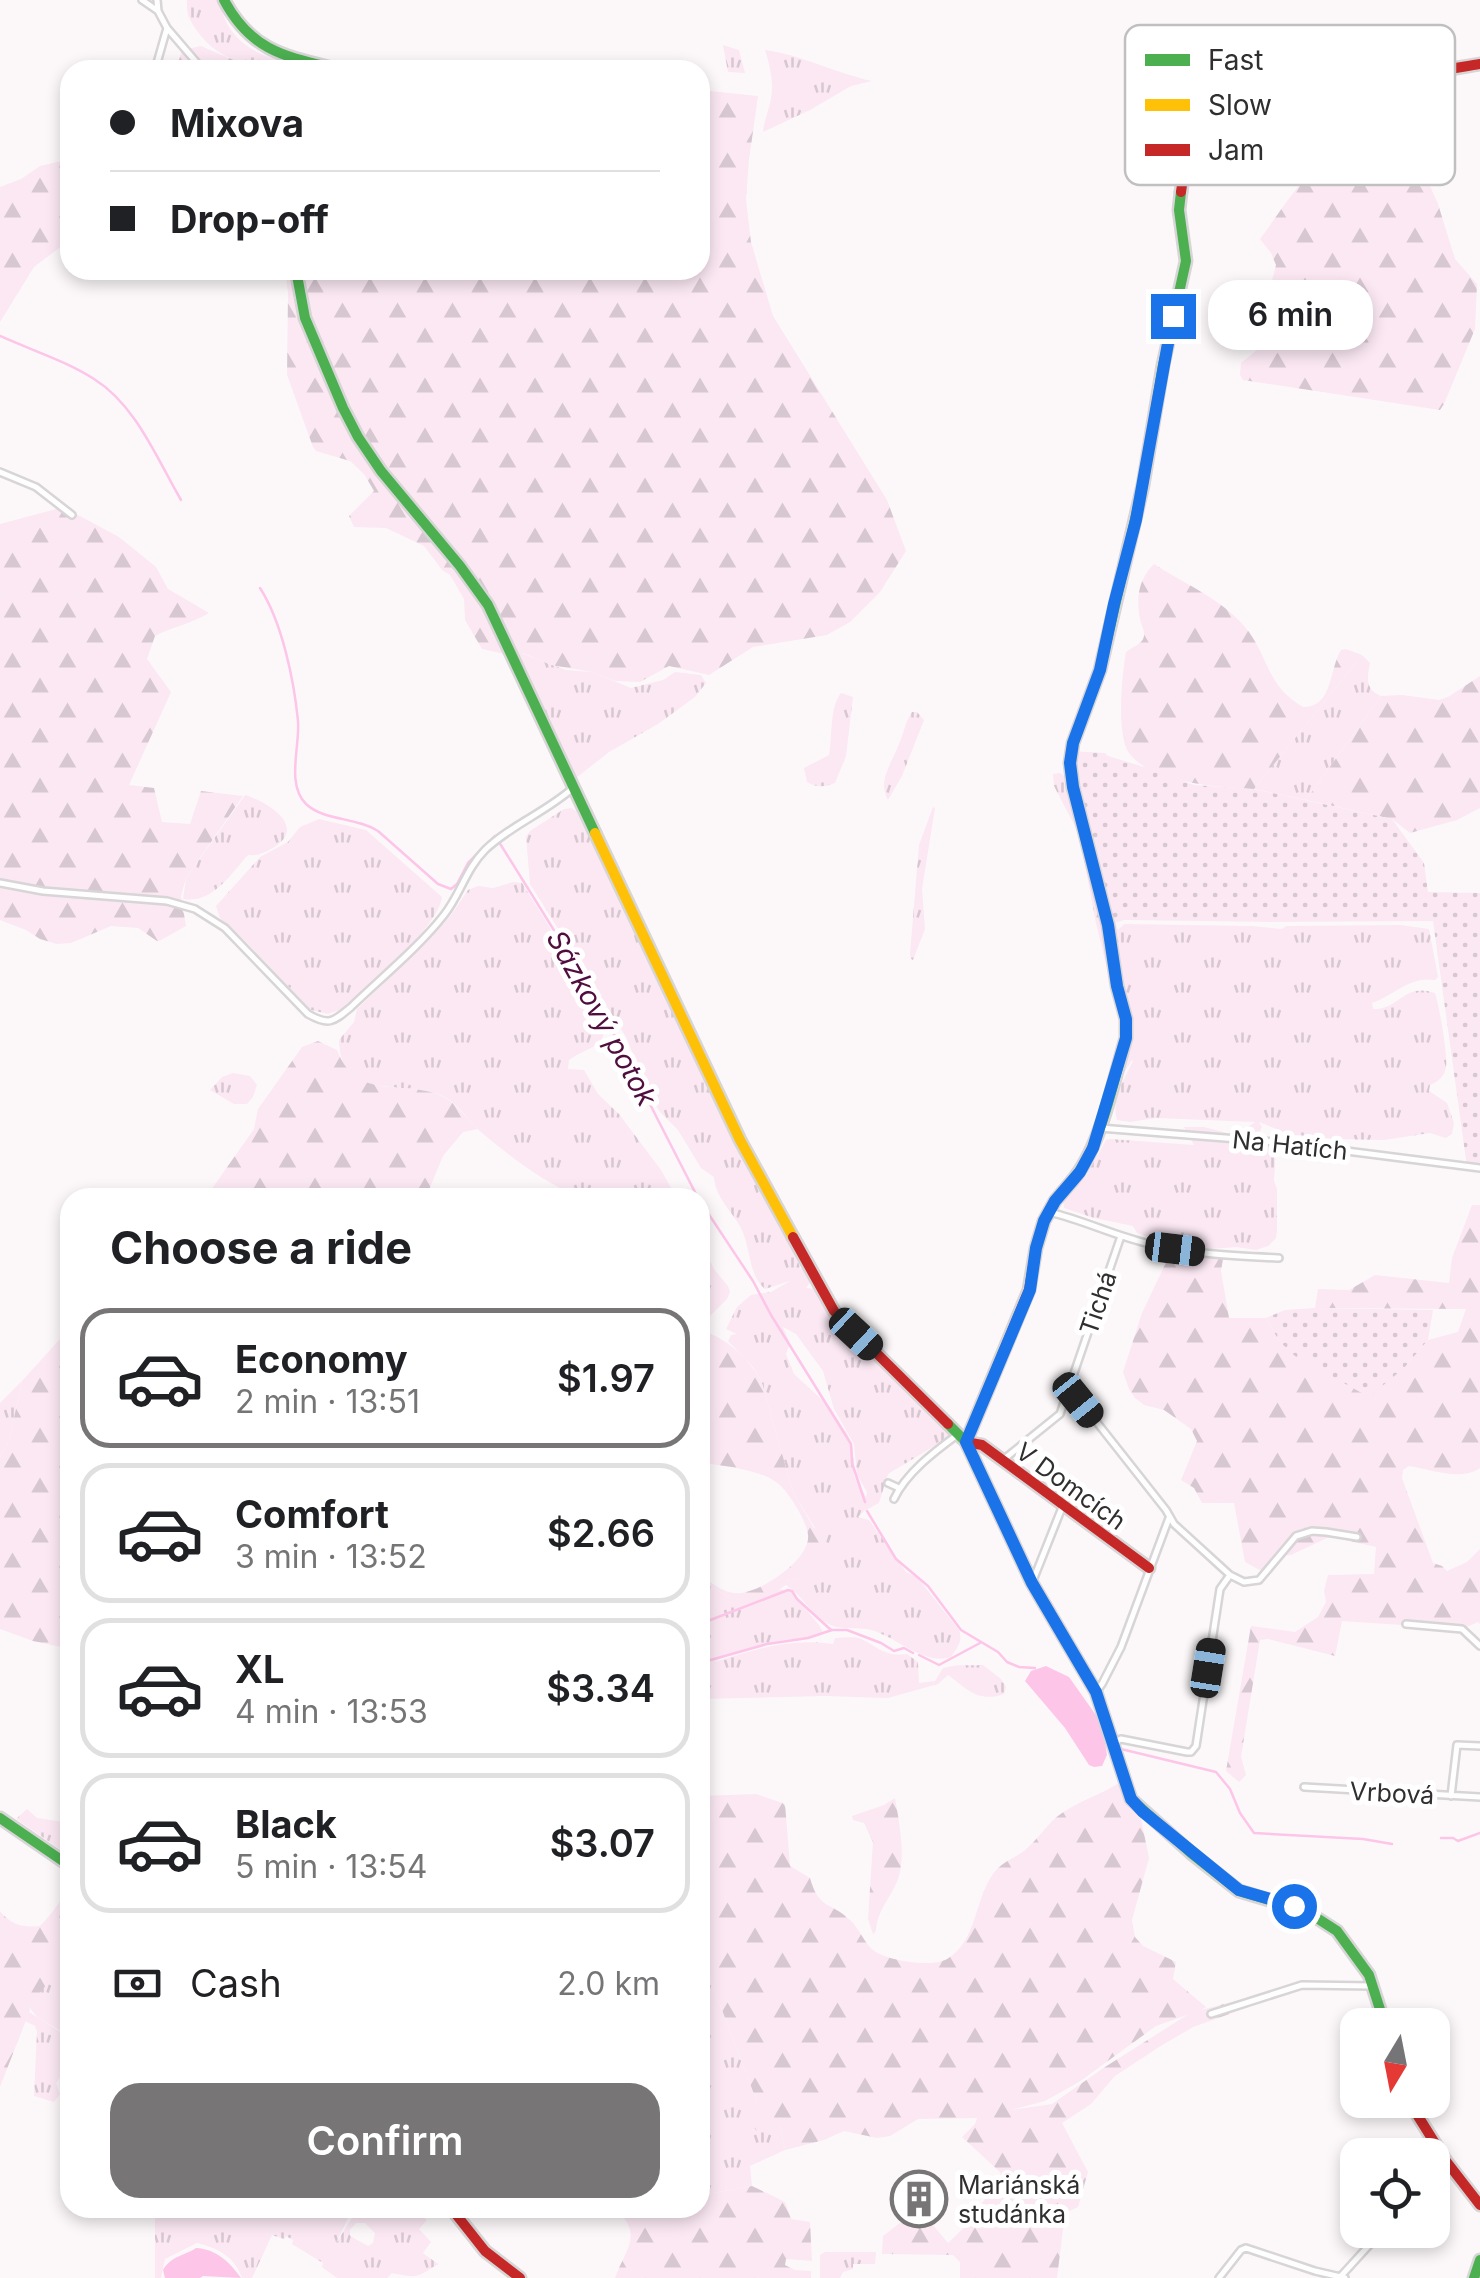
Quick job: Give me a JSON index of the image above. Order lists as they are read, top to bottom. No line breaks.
{"streets":{"street":["Na Hatích","Tichá","V Domcích","Vrbová"]},"water":["Sázkový potok"],"places":{"building":["Mariánská studánka"]},"legend":["Fast","Slow","Jam"],"north":"bottom","page":{"banner":["Mixova","Drop-off"],"bubble":"6 min","heading":"Choose a ride","list":[{"name":"Economy","note":"2 min · 13:51","value":"$1.97"},{"name":"Comfort","note":"3 min · 13:52","value":"$2.66"},{"name":"XL","note":"4 min · 13:53","value":"$3.34"},{"name":"Black","note":"5 min · 13:54","value":"$3.07"}],"pay":["Cash","2.0 km"],"buttons":"Confirm"}}
